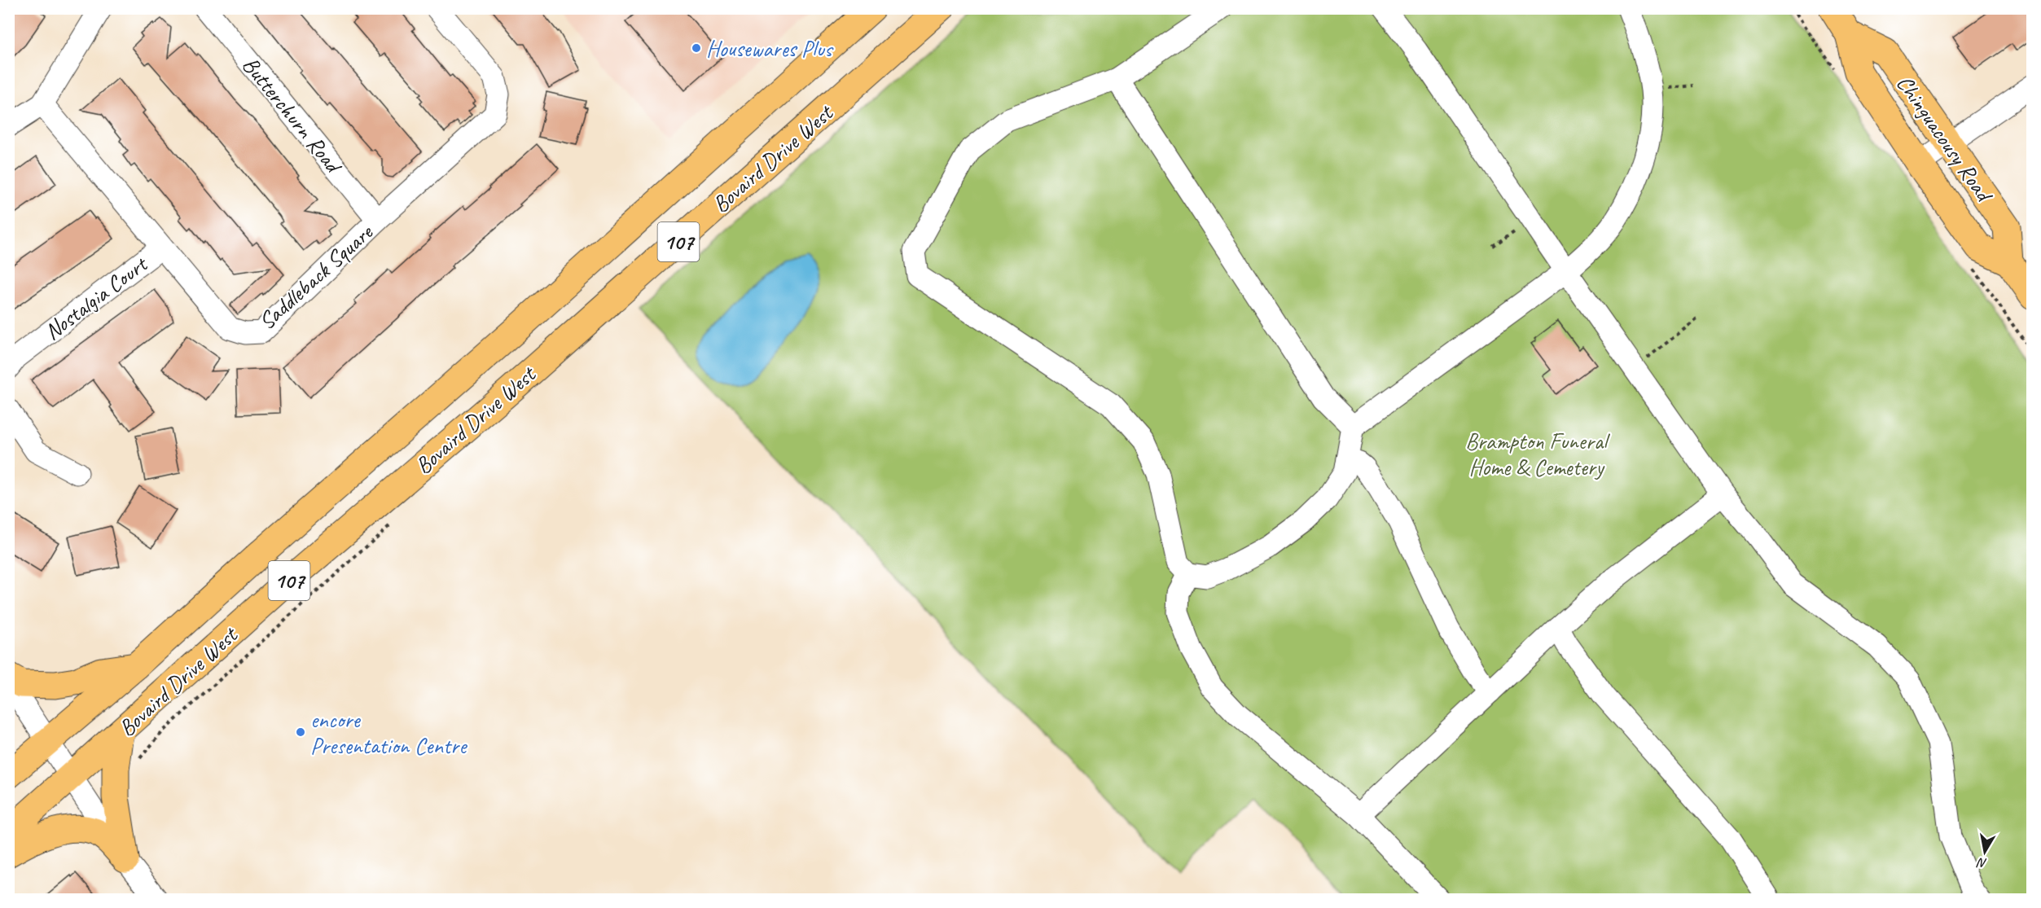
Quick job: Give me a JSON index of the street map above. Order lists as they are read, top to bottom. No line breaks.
{"streets":{"main road":["Chinguacousy Road","Bovaird Drive West","107"],"street":["Butterchurn Road","Saddleback Square","Nostalgia Court"]},"crossings":[["Butterchurn Road","Saddleback Square"],["Saddleback Square","Nostalgia Court"]],"parks":["Brampton Funeral Home & Cemetery"],"places":["Housewares Plus","encore Presentation Centre"],"north":"bottom"}
